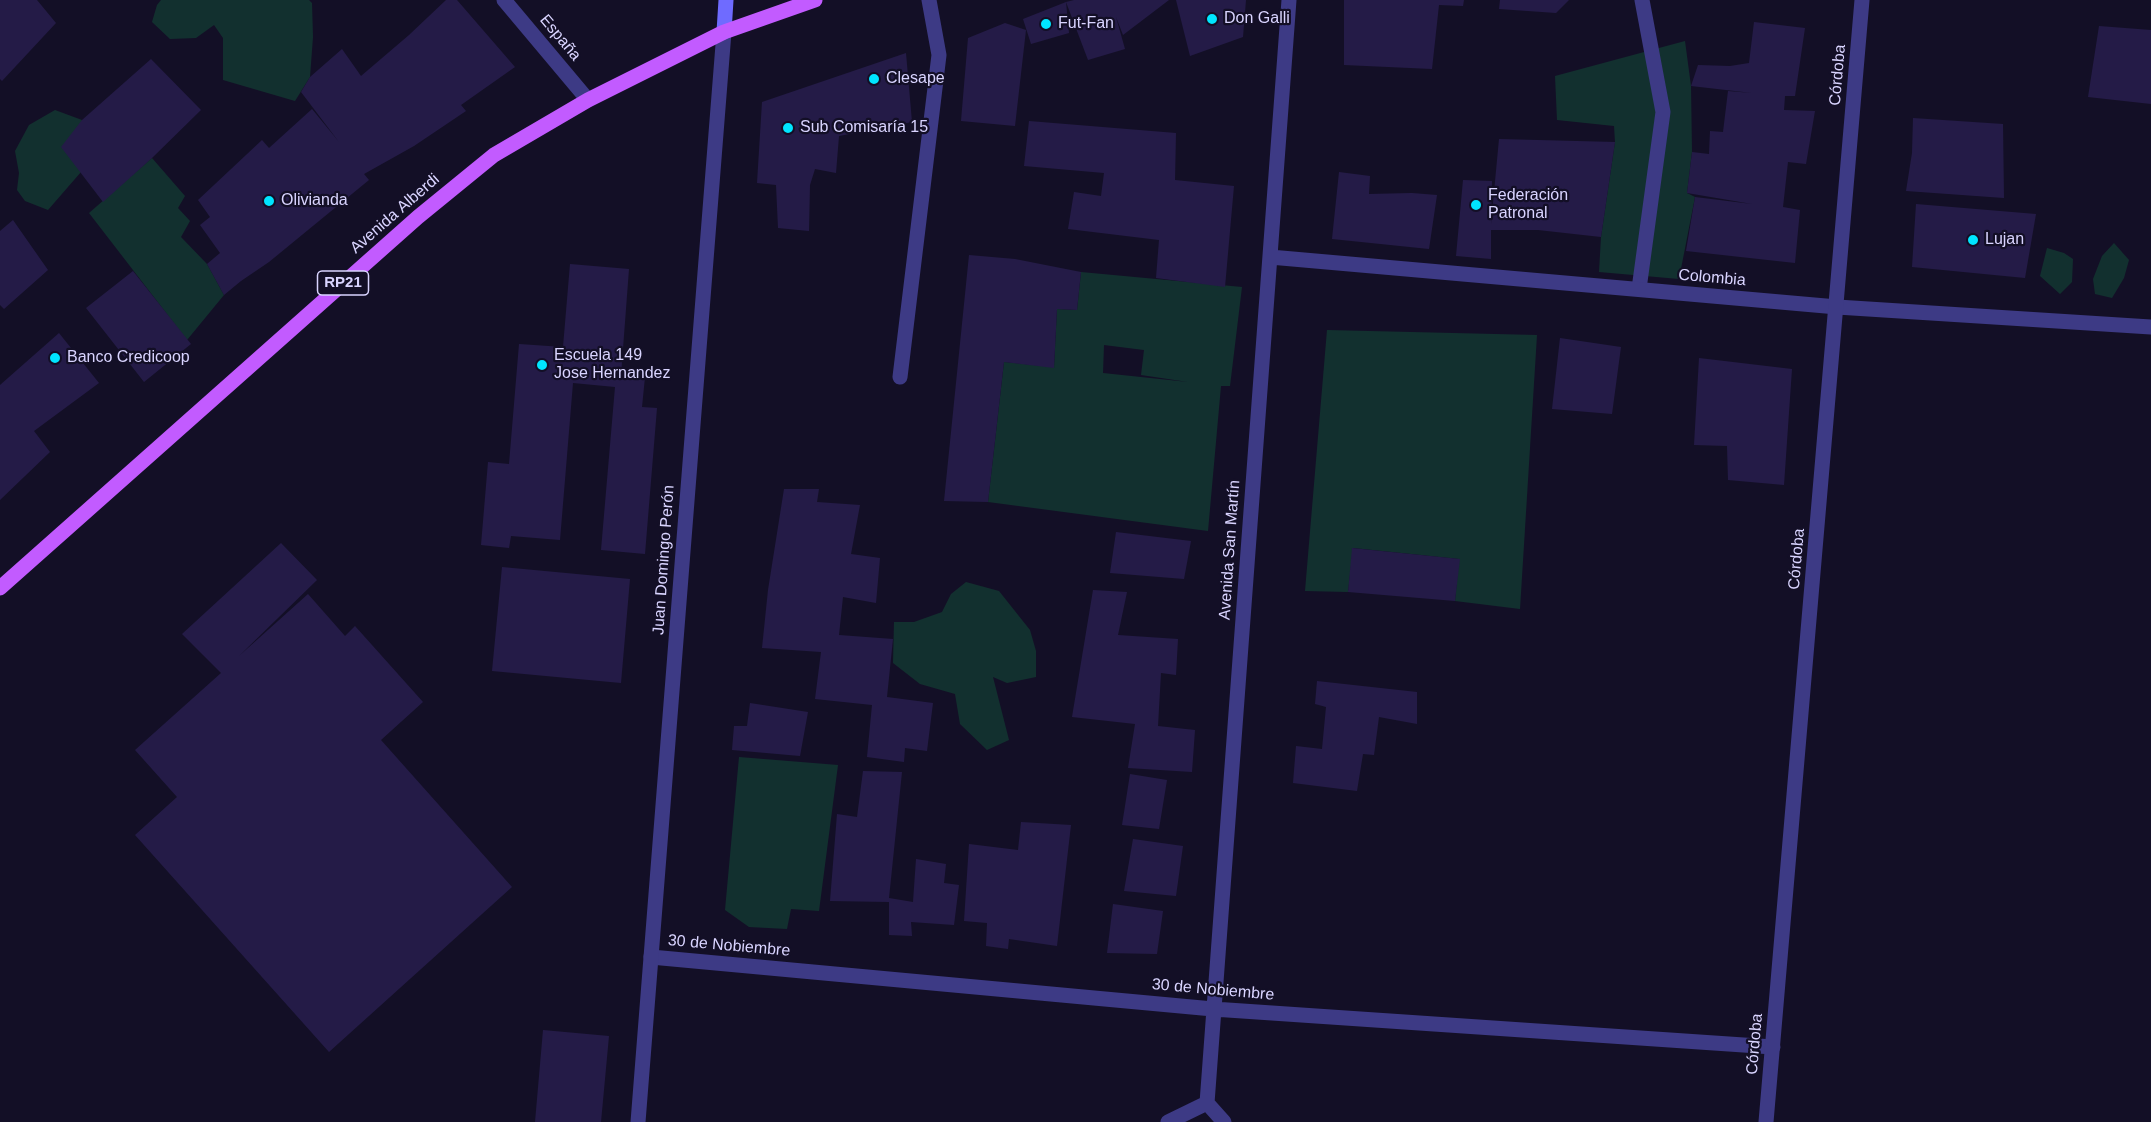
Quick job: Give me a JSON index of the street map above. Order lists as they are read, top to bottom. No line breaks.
{"streets":{"main road":["Avenida Alberdi","RP21","Juan Domingo Perón"],"street":["España","Córdoba","Colombia","Avenida San Martín","30 de Nobiembre"]},"crossings":[["España","Avenida Alberdi"],["Córdoba","Colombia"],["Córdoba","30 de Nobiembre"],["Avenida Alberdi","Juan Domingo Perón"],["Colombia","Avenida San Martín"],["Avenida San Martín","30 de Nobiembre"],["Juan Domingo Perón","30 de Nobiembre"]],"places":["Don Galli","Fut-Fan","Clesape","Sub Comisaría 15","Olivianda","Federación Patronal","Lujan","Banco Credicoop","Escuela 149 Jose Hernandez"]}
